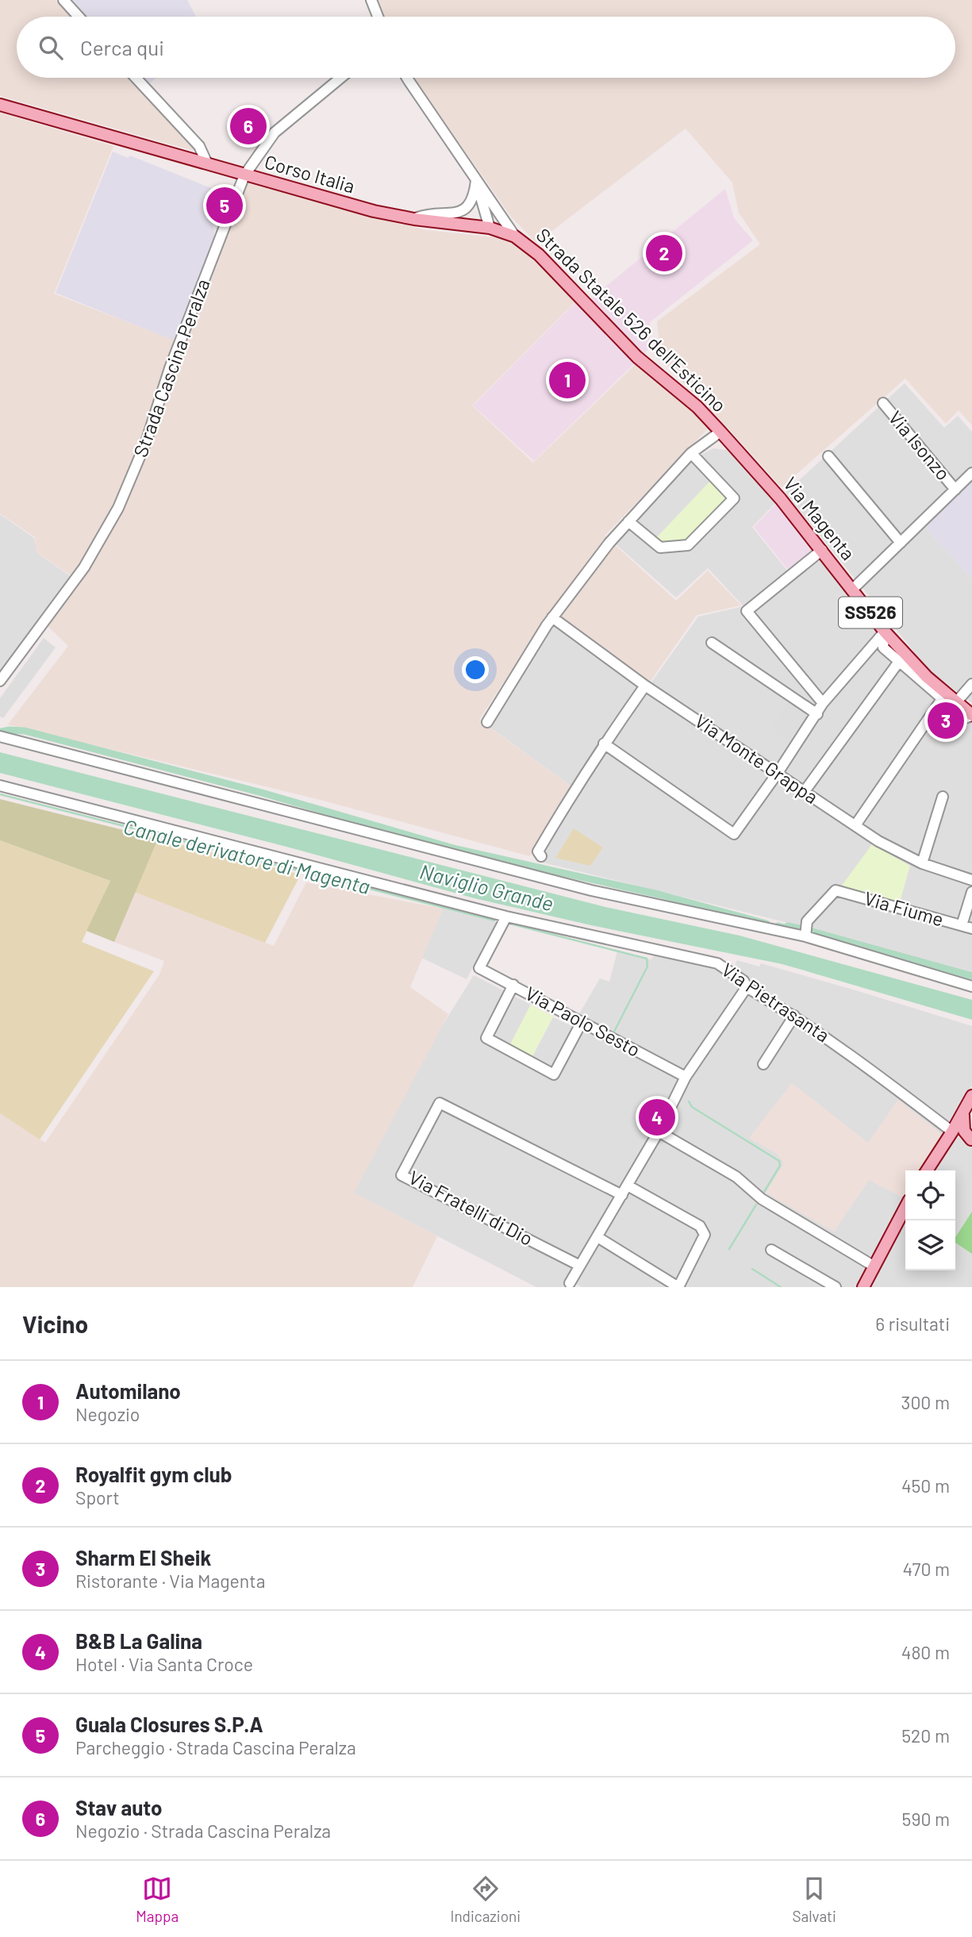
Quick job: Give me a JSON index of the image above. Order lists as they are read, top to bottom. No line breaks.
{"streets":{"main road":["Corso Italia","Strada Statale 526 dell'Esticino","Via Magenta","SS526"],"street":["Strada Cascina Peralza","Via Isonzo","Via Monte Grappa","Via Fiume","Via Pietrasanta","Via Paolo Sesto","Via Fratelli di Dio"]},"crossings":[["Corso Italia","Strada Statale 526 dell'Esticino"],["Corso Italia","Strada Cascina Peralza"],["Strada Statale 526 dell'Esticino","Via Magenta"],["Via Pietrasanta","Via Paolo Sesto"]],"water":["Canale derivatore di Magenta","Naviglio Grande"],"page":{"search":"Cerca qui","pins":["6","5","2","1","3","4"],"heading":["Vicino","6 risultati"],"list":[{"mark":"1","name":"Automilano","note":"Negozio","value":"300 m"},{"mark":"2","name":"Royalfit gym club","note":"Sport","value":"450 m"},{"mark":"3","name":"Sharm El Sheik","note":"Ristorante · Via Magenta","value":"470 m"},{"mark":"4","name":"B&B La Galina","note":"Hotel · Via Santa Croce","value":"480 m"},{"mark":"5","name":"Guala Closures S.P.A","note":"Parcheggio · Strada Cascina Peralza","value":"520 m"},{"mark":"6","name":"Stav auto","note":"Negozio · Strada Cascina Peralza","value":"590 m"}],"nav":["Mappa","Indicazioni","Salvati"]}}
